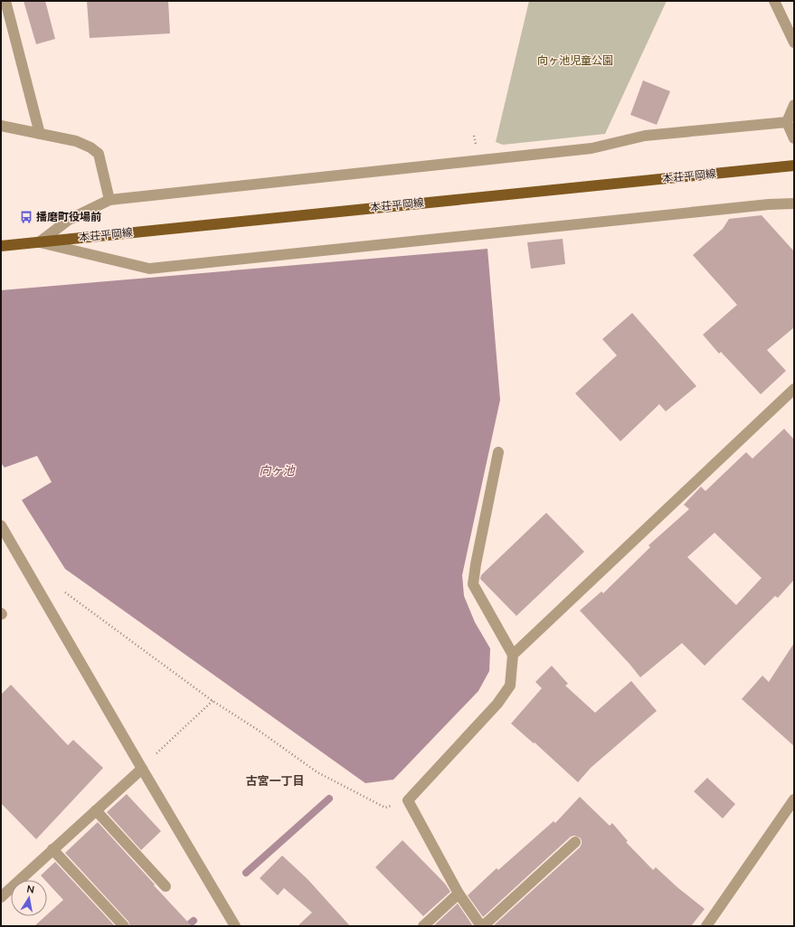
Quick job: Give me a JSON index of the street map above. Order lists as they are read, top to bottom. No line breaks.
{"streets":{"main road":["本荘平岡線"]},"districts":["古宮一丁目"],"water":["向ヶ池"],"parks":["向ヶ池児童公園"],"places":{"bus stop":["播磨町役場前"]},"north":"top"}
